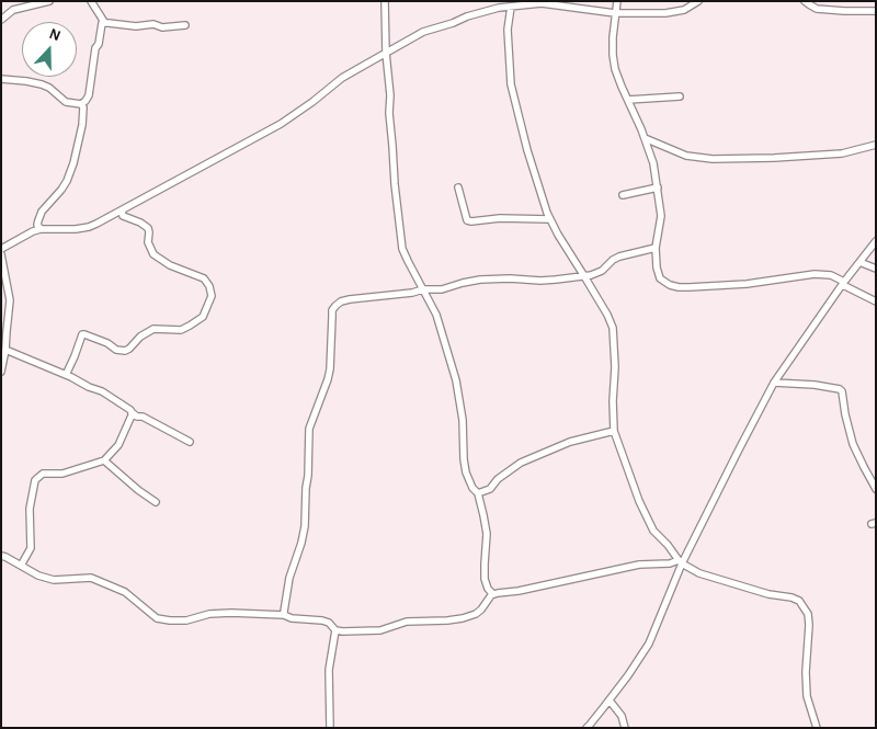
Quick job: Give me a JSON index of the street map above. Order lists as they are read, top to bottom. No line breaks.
{"north":"top"}
